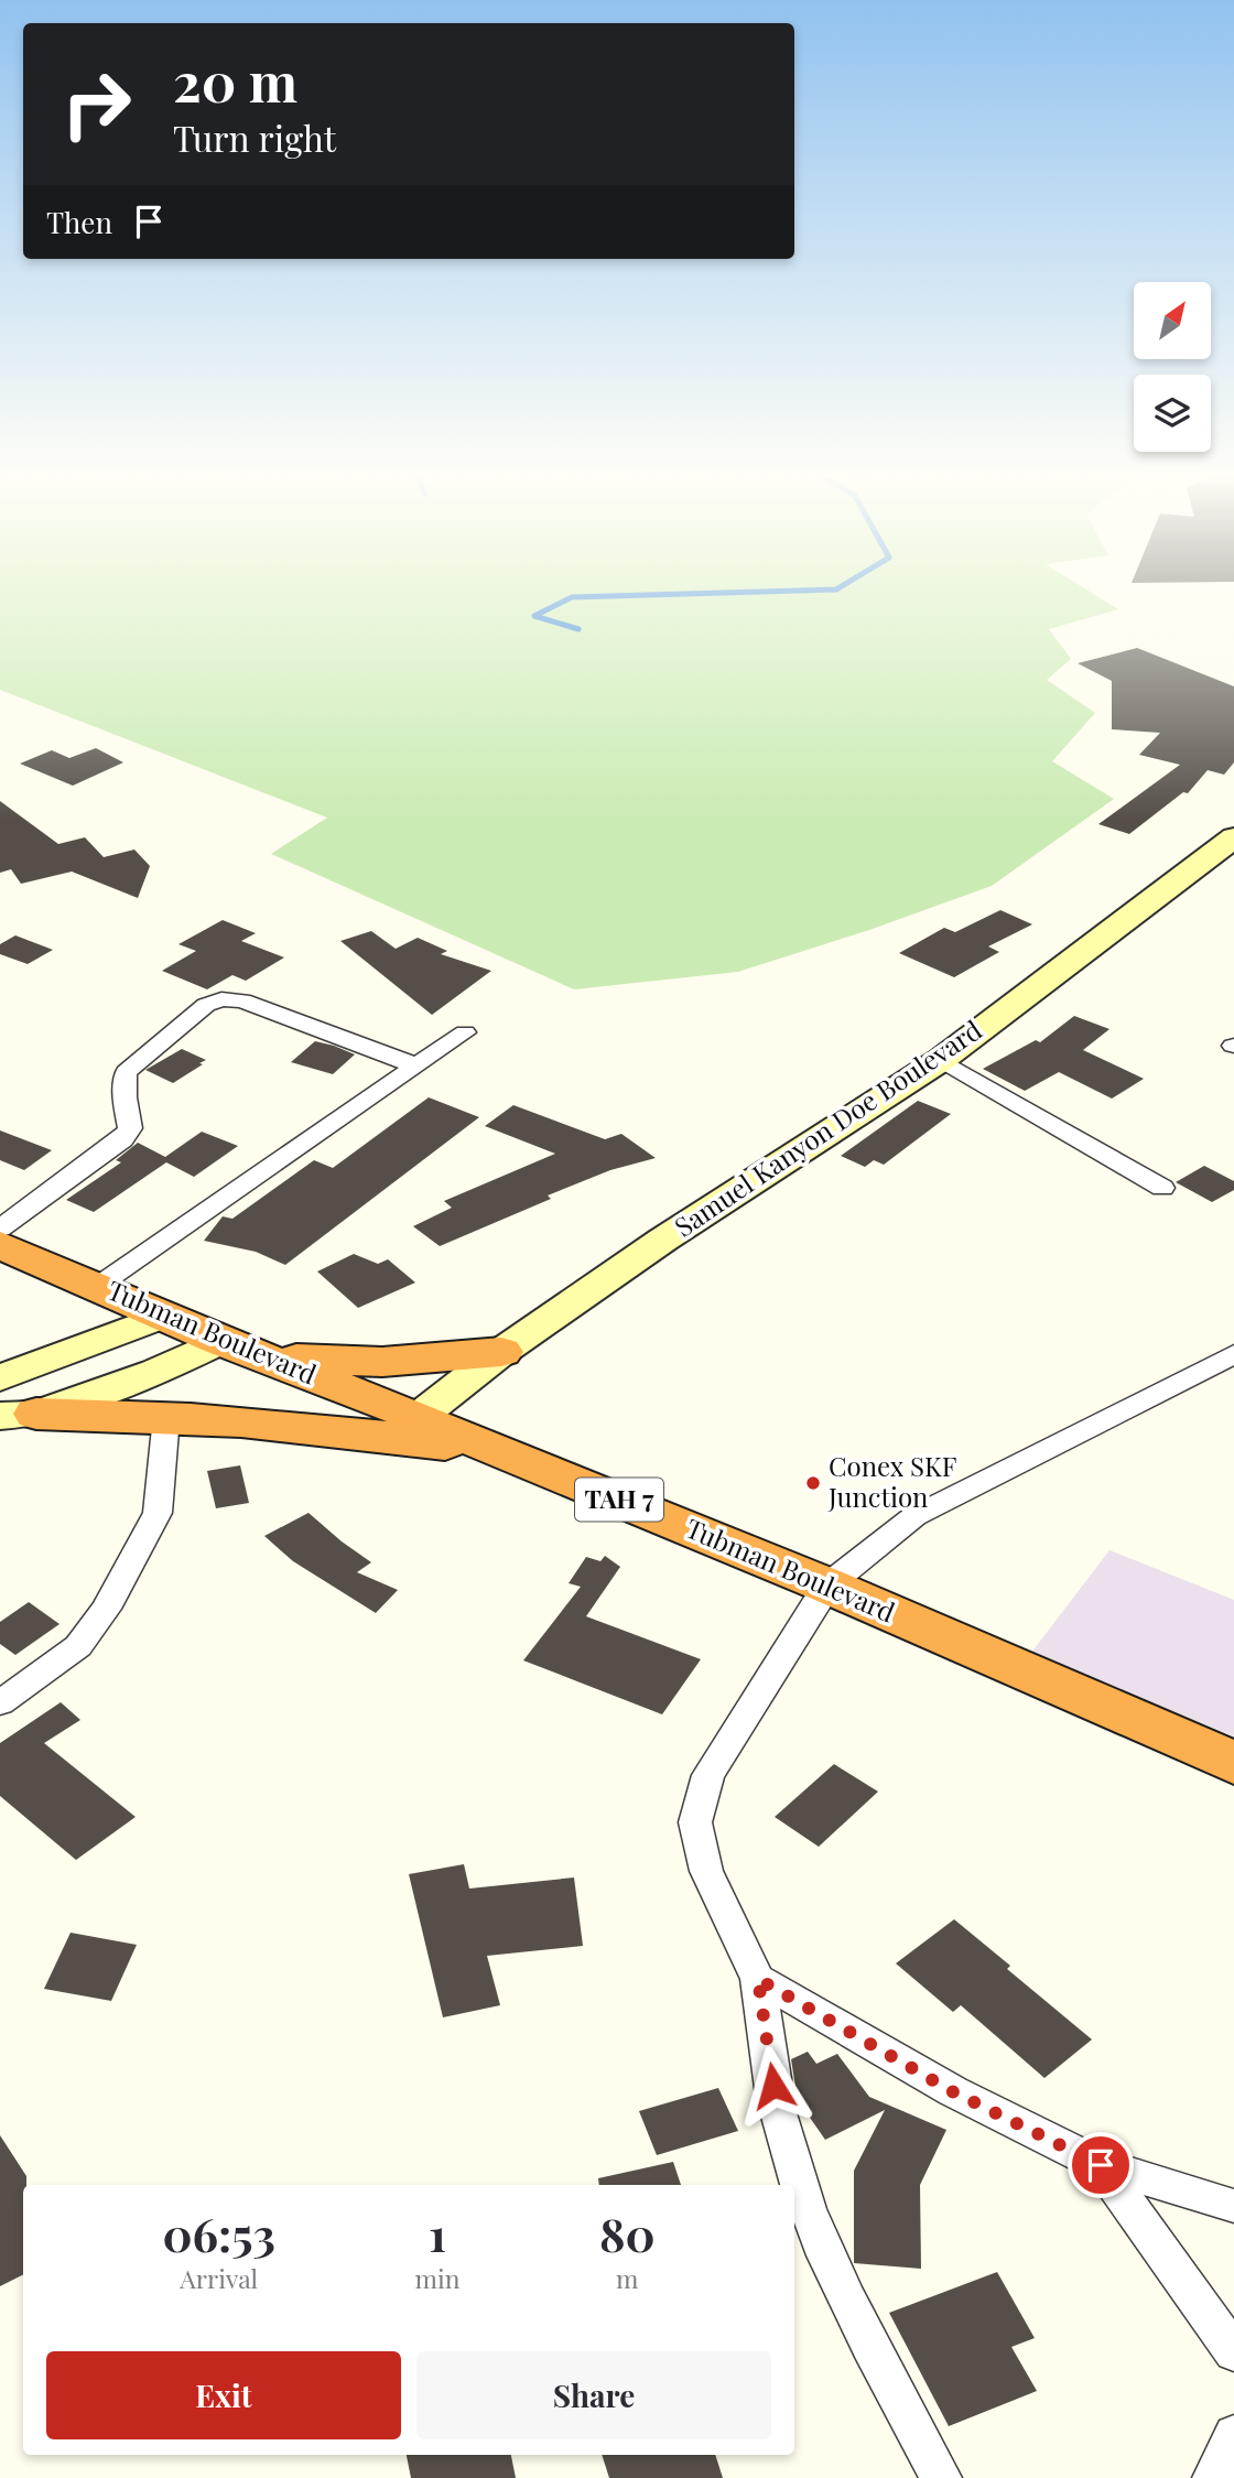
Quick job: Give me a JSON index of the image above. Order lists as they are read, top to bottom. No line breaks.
{"streets":{"highway":["Tubman Boulevard","TAH 7"],"street":["Samuel Kanyon Doe Boulevard"]},"crossings":[["Samuel Kanyon Doe Boulevard","Tubman Boulevard"]],"places":["Conex SKF Junction"],"north":"top right","page":{"turn":["20 m","Turn right"],"then":"Then","eta":["06:53","Arrival","1","min","80","m"],"buttons":["Exit","Share"]}}
